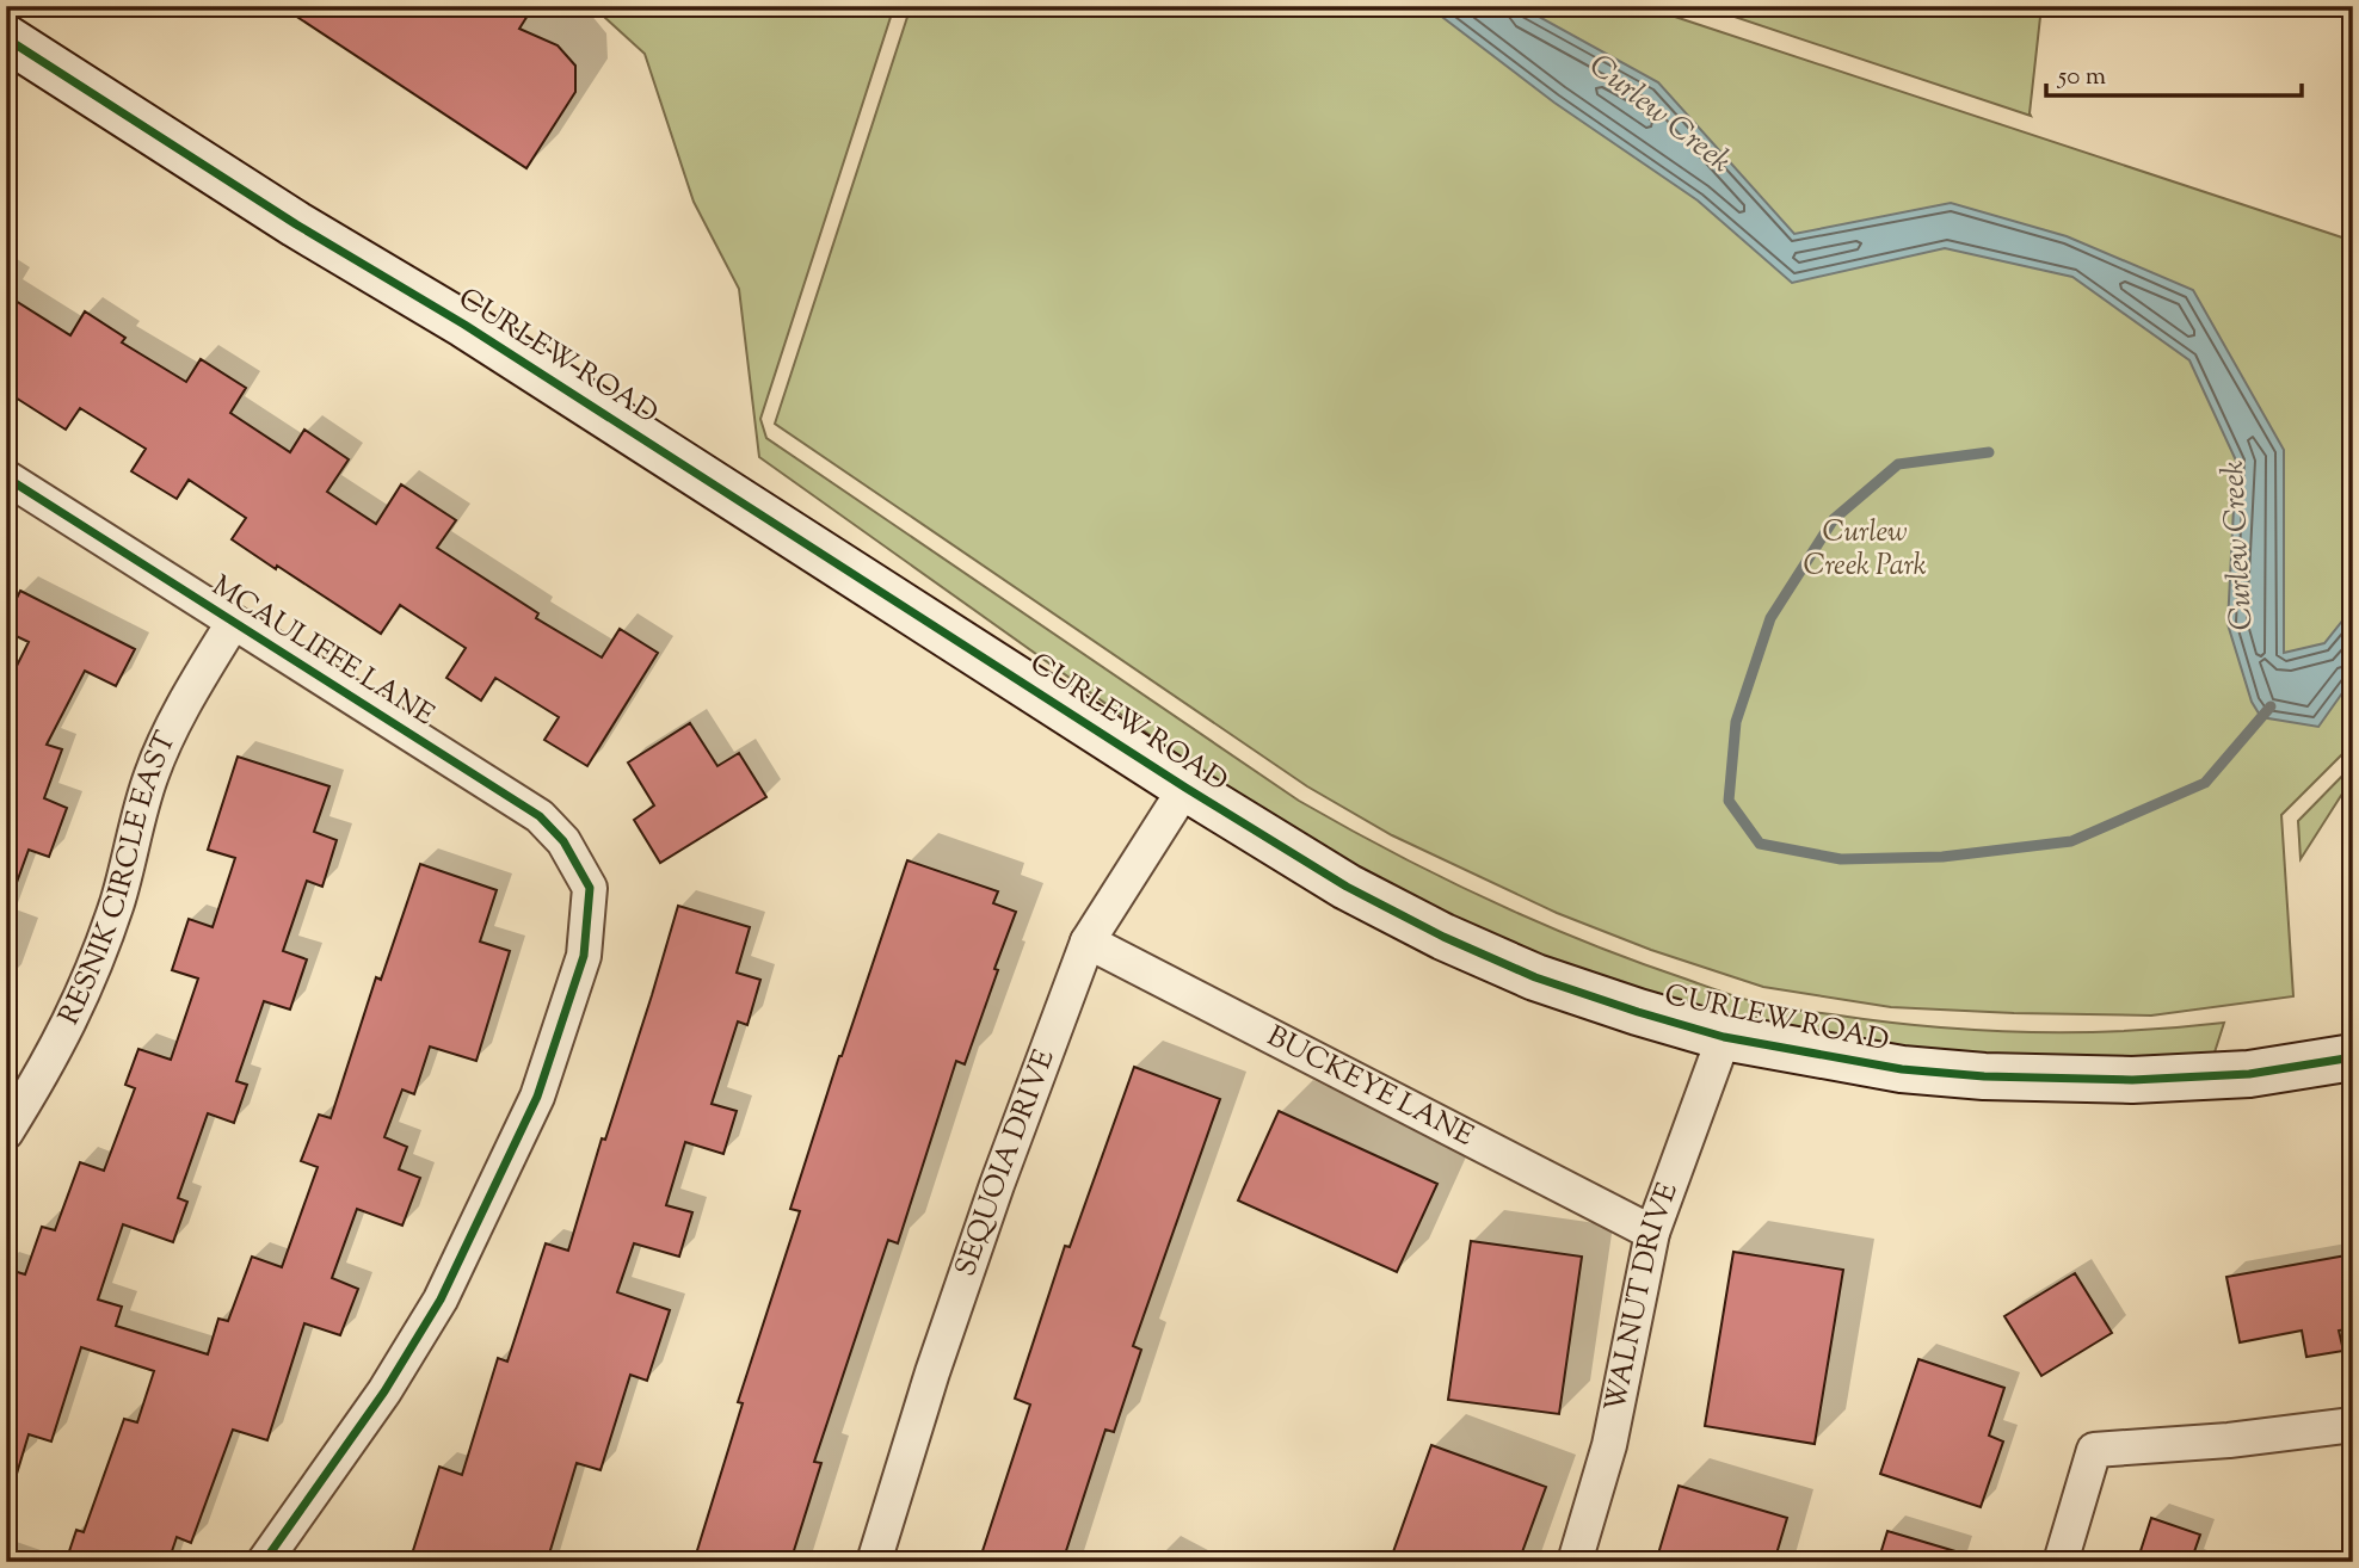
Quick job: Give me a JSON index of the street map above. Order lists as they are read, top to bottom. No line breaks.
{"streets":{"main road":["CURLEW ROAD"],"street":["MCAULIFFE LANE","RESNIK CIRCLE EAST","BUCKEYE LANE","SEQUOIA DRIVE","WALNUT DRIVE"]},"crossings":[["CURLEW ROAD","SEQUOIA DRIVE"],["CURLEW ROAD","WALNUT DRIVE"],["MCAULIFFE LANE","RESNIK CIRCLE EAST"],["BUCKEYE LANE","SEQUOIA DRIVE"],["BUCKEYE LANE","WALNUT DRIVE"]],"water":["Curlew Creek"],"parks":["Curlew Creek Park"],"scale_bar":"50 m"}
